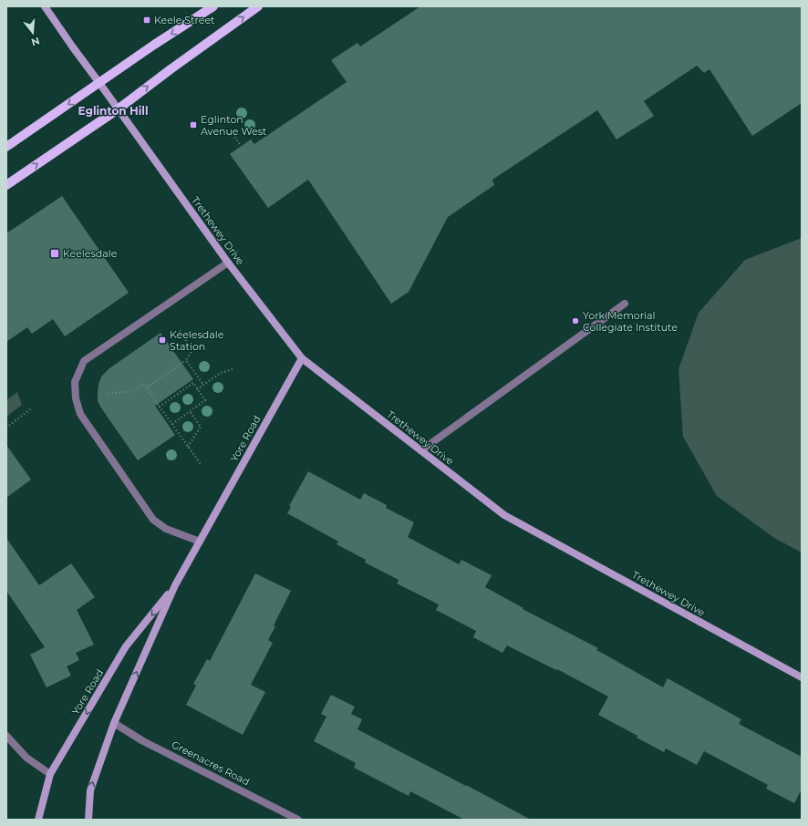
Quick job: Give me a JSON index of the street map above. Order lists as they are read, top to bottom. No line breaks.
{"streets":{"main road":["Trethewey Drive","Yore Road"],"street":["Greenacres Road"]},"crossings":[["Trethewey Drive","Yore Road"],["Yore Road","Greenacres Road"]],"districts":["Eglinton Hill"],"places":{"transit":["Keele Street","Eglinton Avenue West","Keelesdale","Keelesdale Station"],"other":["York Memorial Collegiate Institute"]},"north":"bottom"}
